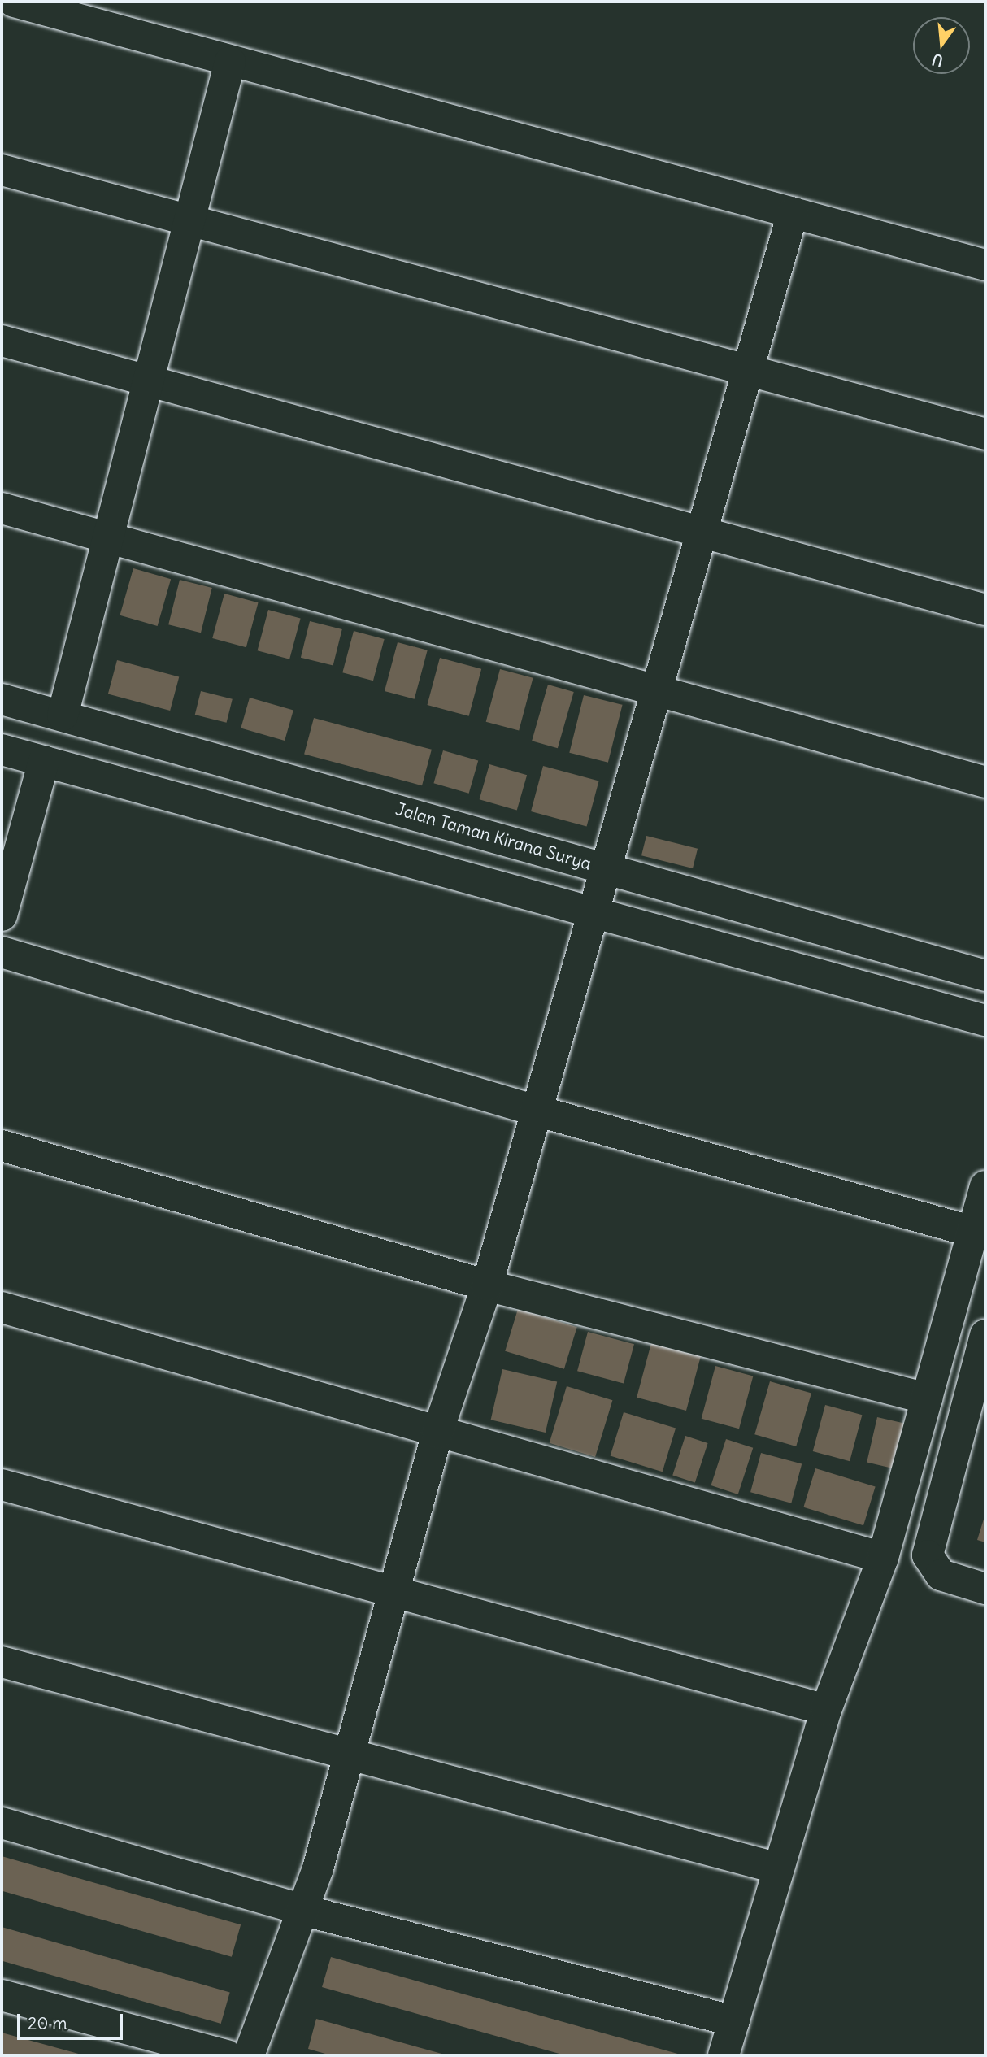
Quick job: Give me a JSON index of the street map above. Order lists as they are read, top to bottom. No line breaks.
{"streets":{"street":["Jalan Taman Kirana Surya"]},"scale_bar":"20 m","north":"bottom"}
